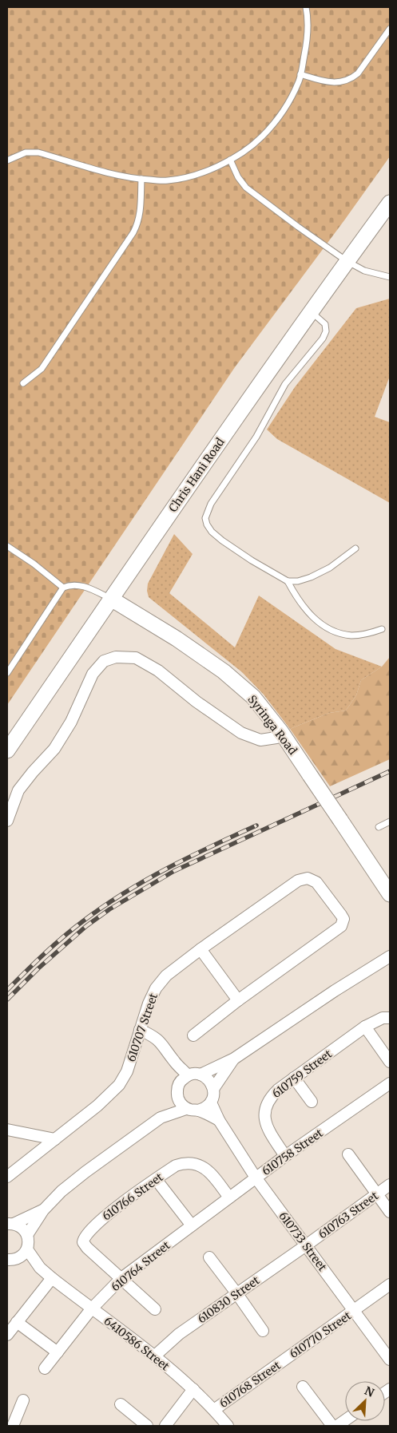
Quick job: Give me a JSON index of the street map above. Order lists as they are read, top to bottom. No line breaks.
{"streets":{"street":["Chris Hani Road","Syringa Road","610707 Street","610759 Street","610758 Street","610766 Street","610763 Street","610733 Street","610764 Street","610830 Street","610770 Street","6410586 Street","610768 Street"]},"crossings":[["Chris Hani Road","Syringa Road"],["610759 Street","610758 Street"],["610758 Street","610766 Street"],["610758 Street","610733 Street"],["610758 Street","610764 Street"],["610766 Street","610764 Street"],["610763 Street","610733 Street"],["610763 Street","610830 Street"],["610733 Street","610830 Street"],["610733 Street","610770 Street"],["610764 Street","6410586 Street"],["610830 Street","6410586 Street"],["610770 Street","610768 Street"],["6410586 Street","610768 Street"]],"north":"top right"}
